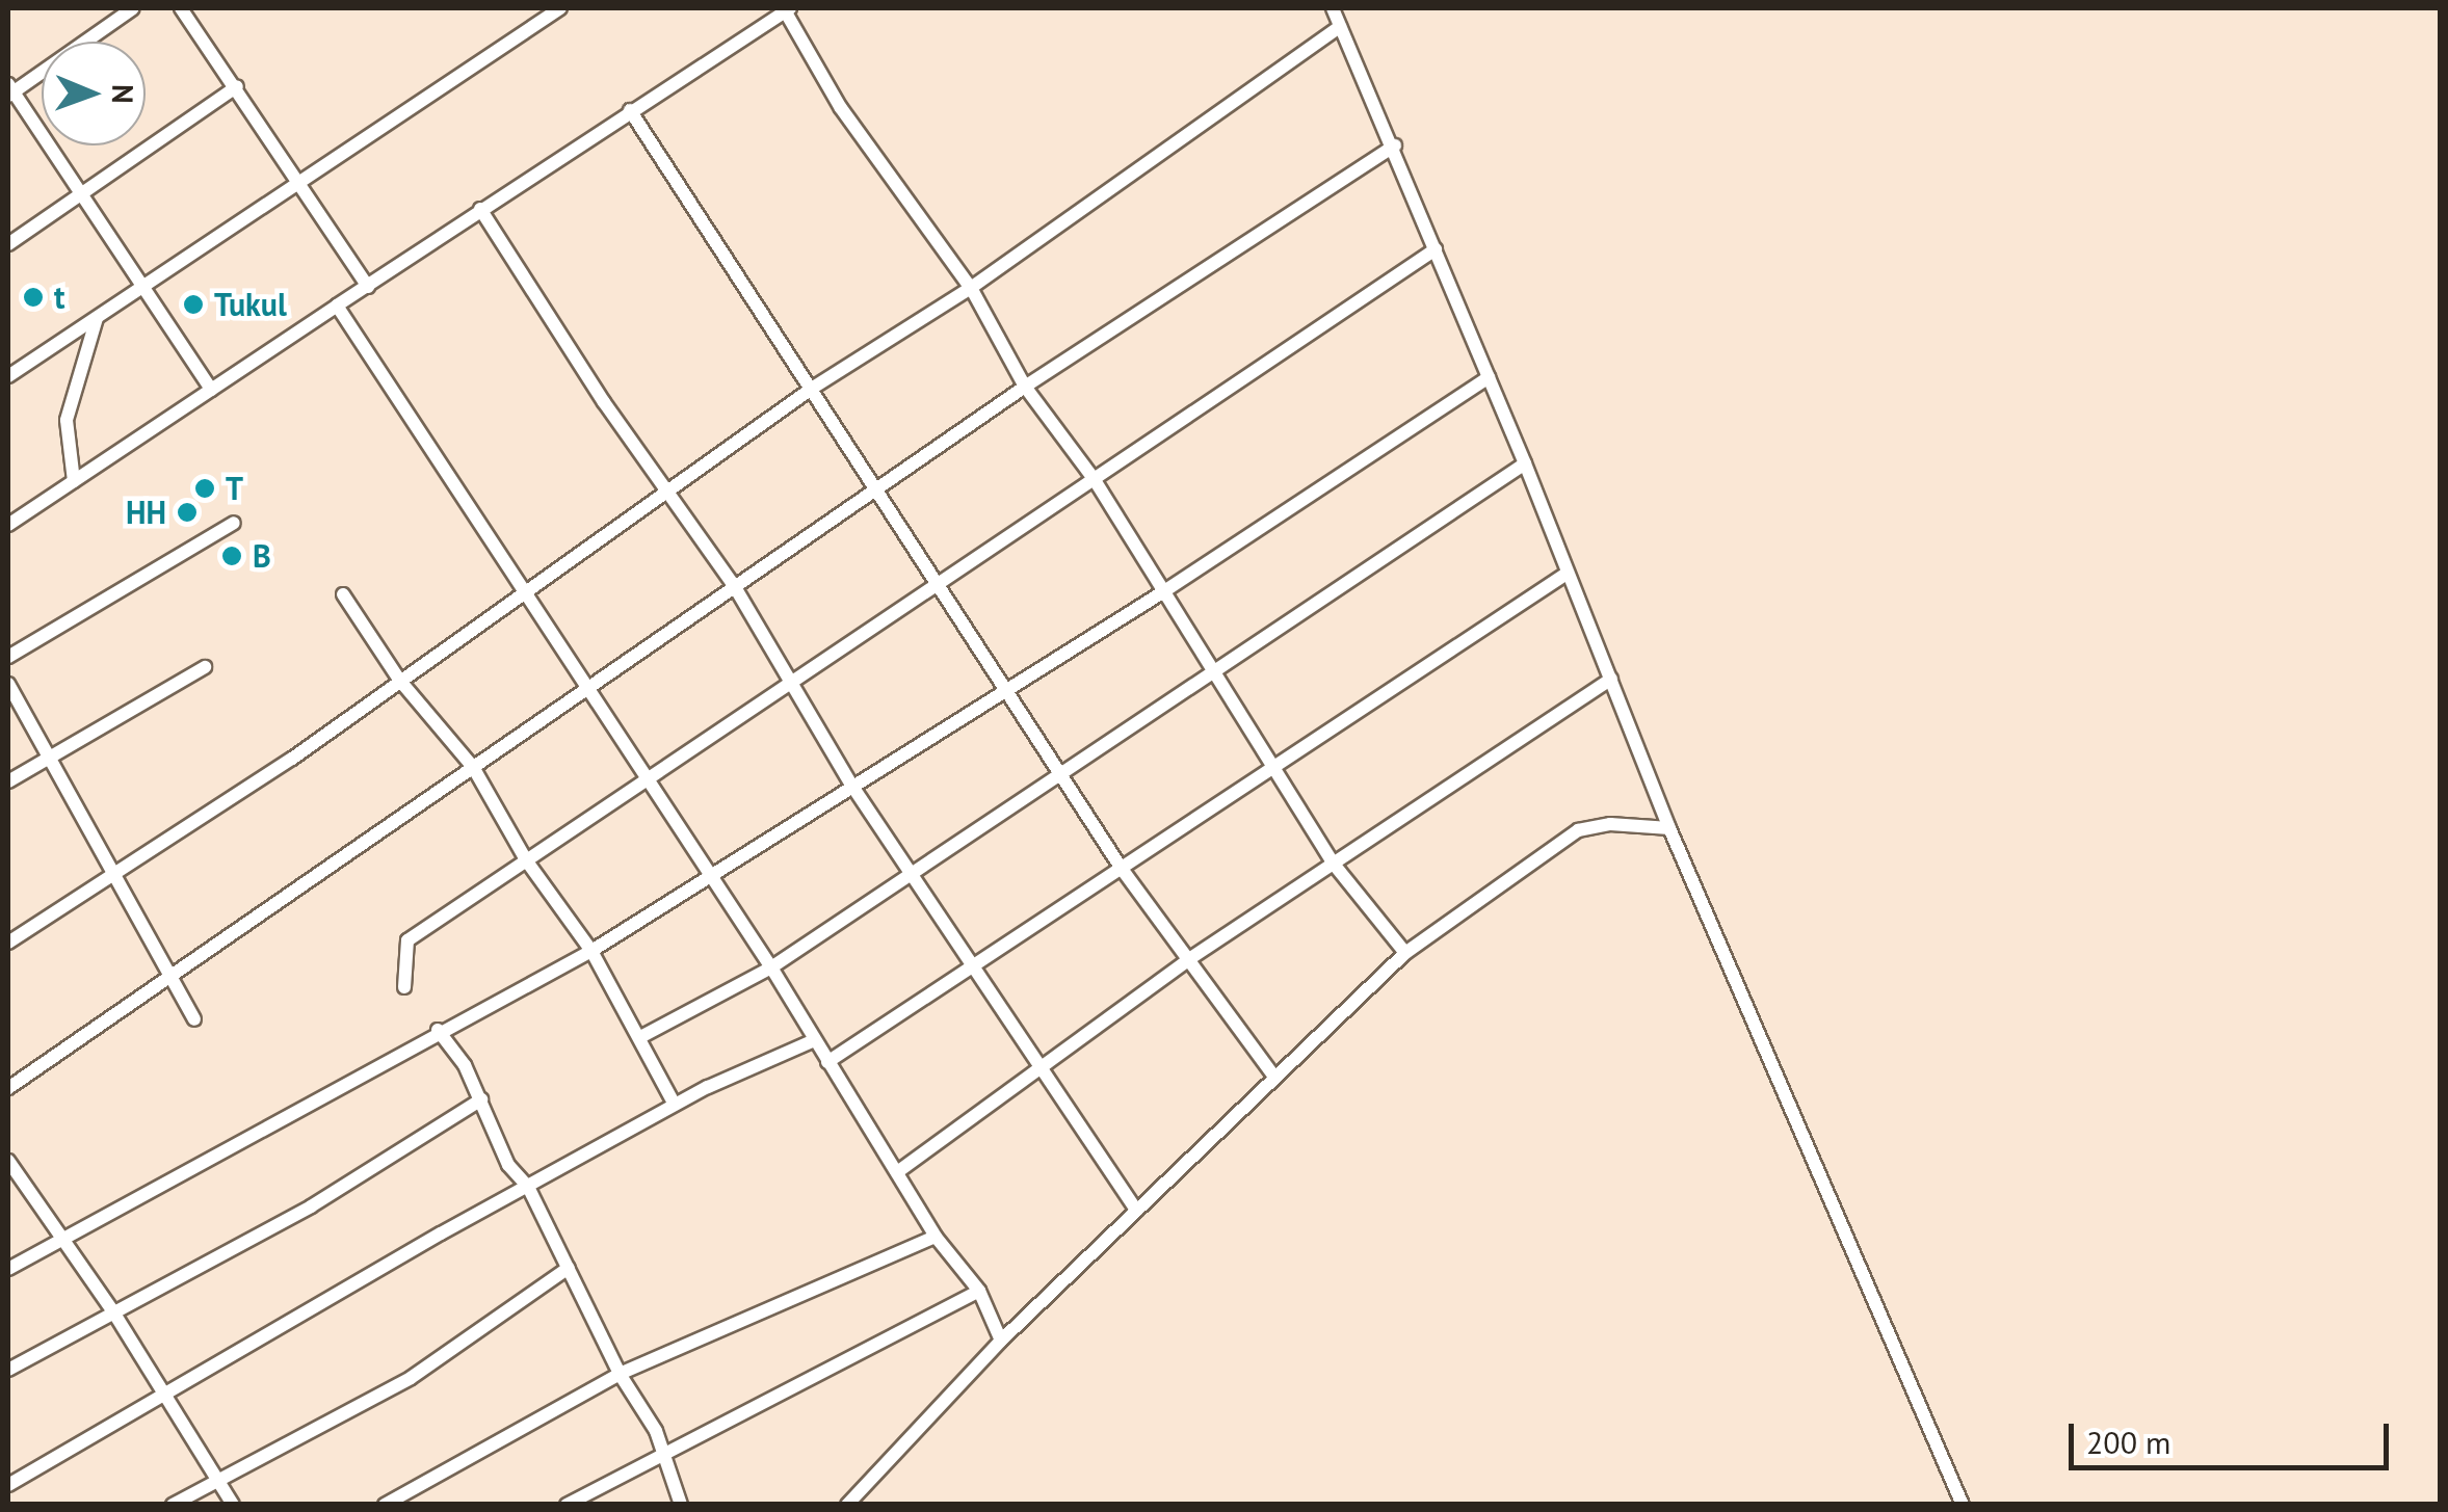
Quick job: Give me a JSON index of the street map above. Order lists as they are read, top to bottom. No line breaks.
{"places":["t","Tukul","T","HH","B"],"scale_bar":"200 m","north":"right"}
